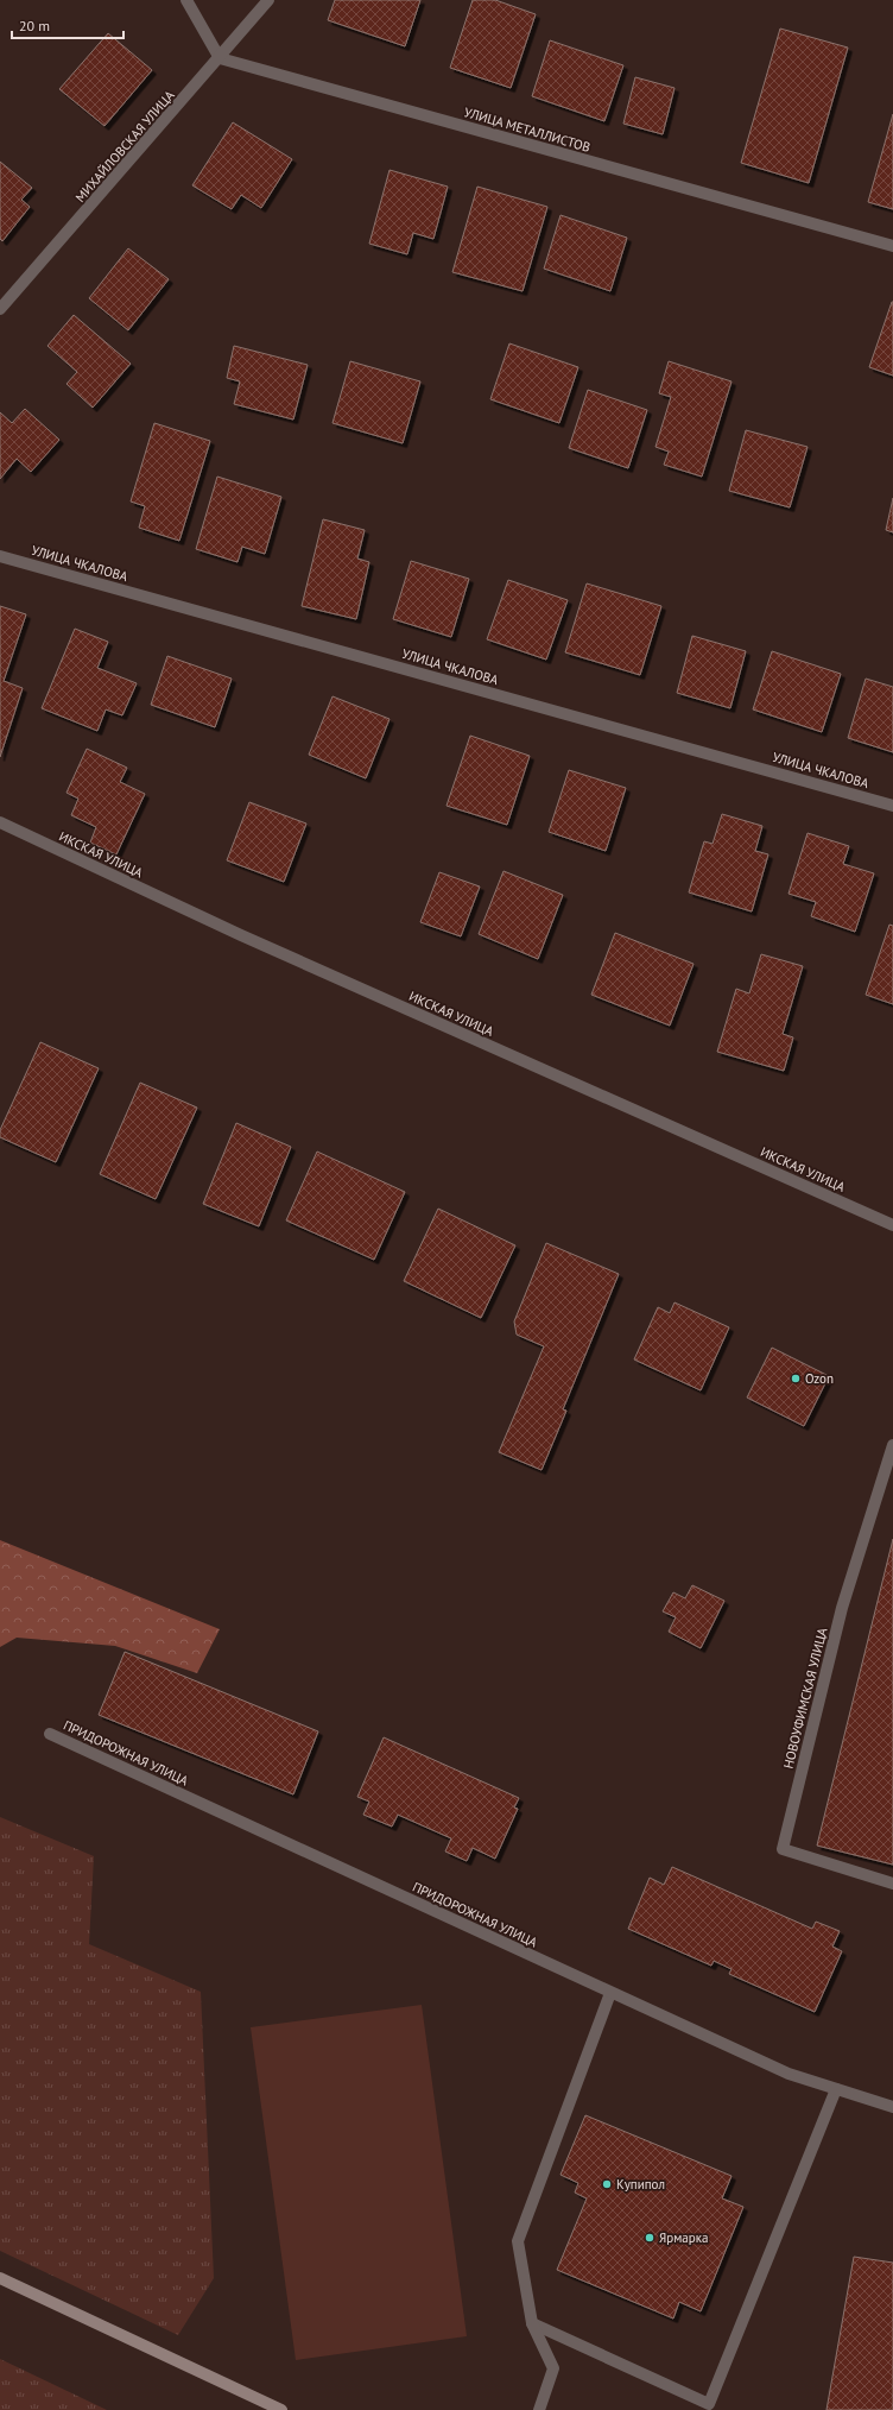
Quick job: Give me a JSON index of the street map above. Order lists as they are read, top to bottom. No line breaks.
{"streets":{"street":["УЛИЦА МЕТАЛЛИСТОВ","МИХАЙЛОВСКАЯ УЛИЦА","УЛИЦА ЧКАЛОВА","ИКСКАЯ УЛИЦА","НОВОУФИМСКАЯ УЛИЦА","ПРИДОРОЖНАЯ УЛИЦА"]},"crossings":[["УЛИЦА МЕТАЛЛИСТОВ","МИХАЙЛОВСКАЯ УЛИЦА"]],"places":["Ozon","Купипол","Ярмарка"],"scale_bar":"20 m"}
